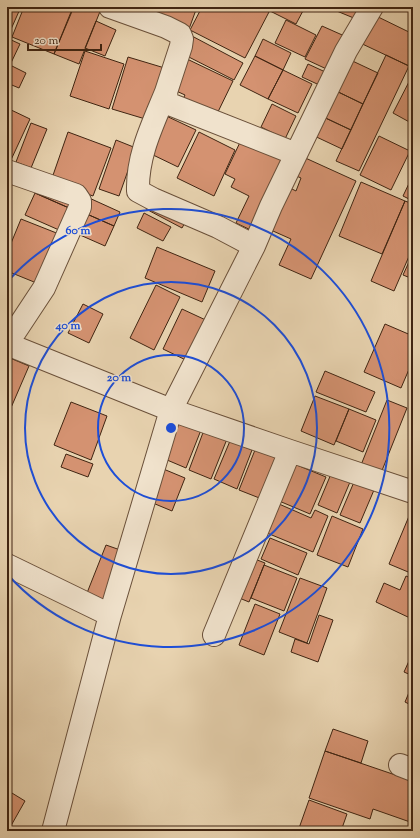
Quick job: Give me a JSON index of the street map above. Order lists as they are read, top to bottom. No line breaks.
{"scale_bar":"20 m","rings":["60 m","40 m","20 m"]}
